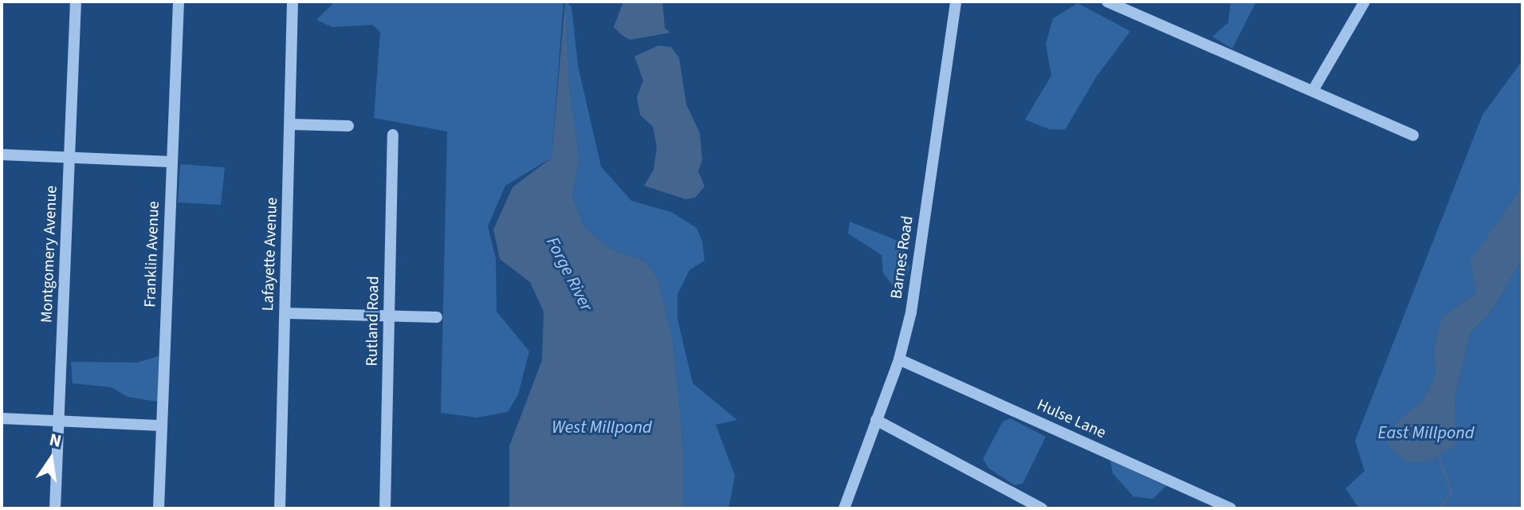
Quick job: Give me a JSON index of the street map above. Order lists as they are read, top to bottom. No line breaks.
{"streets":{"street":["Montgomery Avenue","Franklin Avenue","Lafayette Avenue","Barnes Road","Rutland Road","Hulse Lane"]},"crossings":[["Barnes Road","Hulse Lane"]],"water":["Forge River","West Millpond","East Millpond"],"north":"top"}
